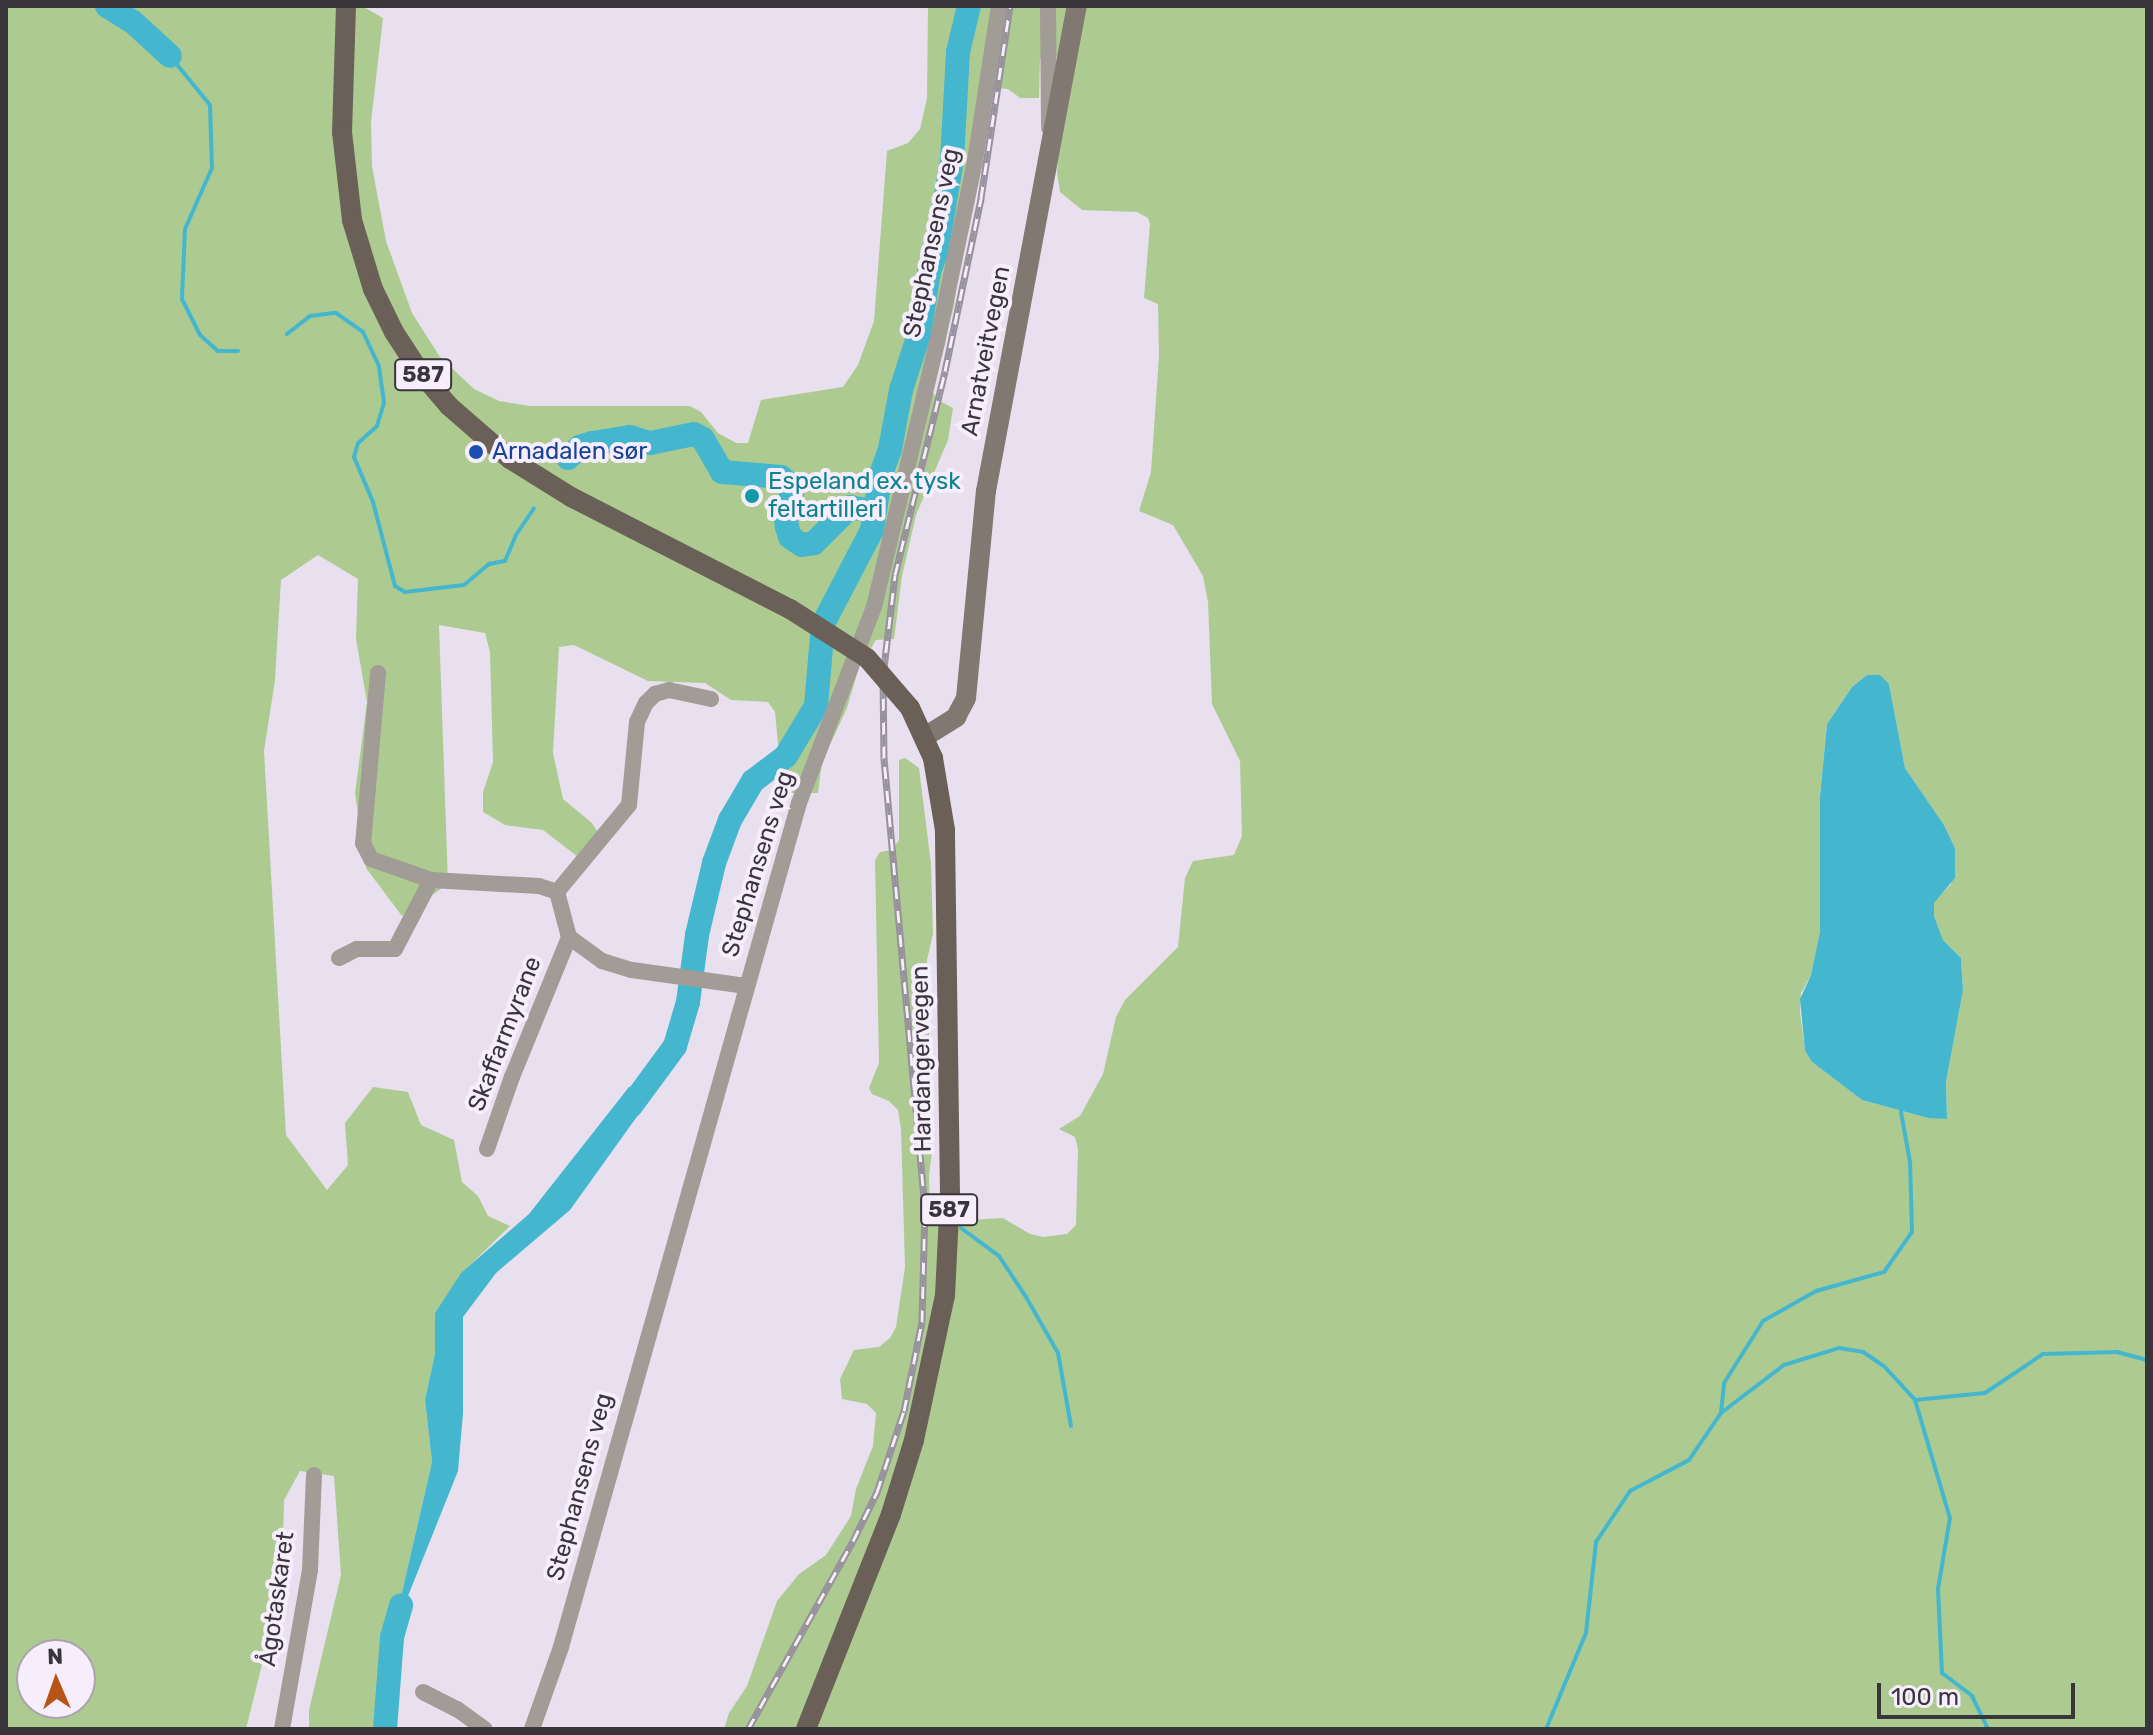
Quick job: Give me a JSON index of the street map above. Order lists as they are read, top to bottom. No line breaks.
{"streets":{"main road":["Arnatveitvegen","587","Hardangervegen"],"street":["Stephansens veg","Skaffarmyrane","Ågotaskaret"]},"crossings":[["Stephansens veg","Skaffarmyrane"],["Arnatveitvegen","Hardangervegen"]],"places":["Arnadalen sør","Espeland ex. tysk feltartilleri"],"scale_bar":"100 m","north":"top"}
